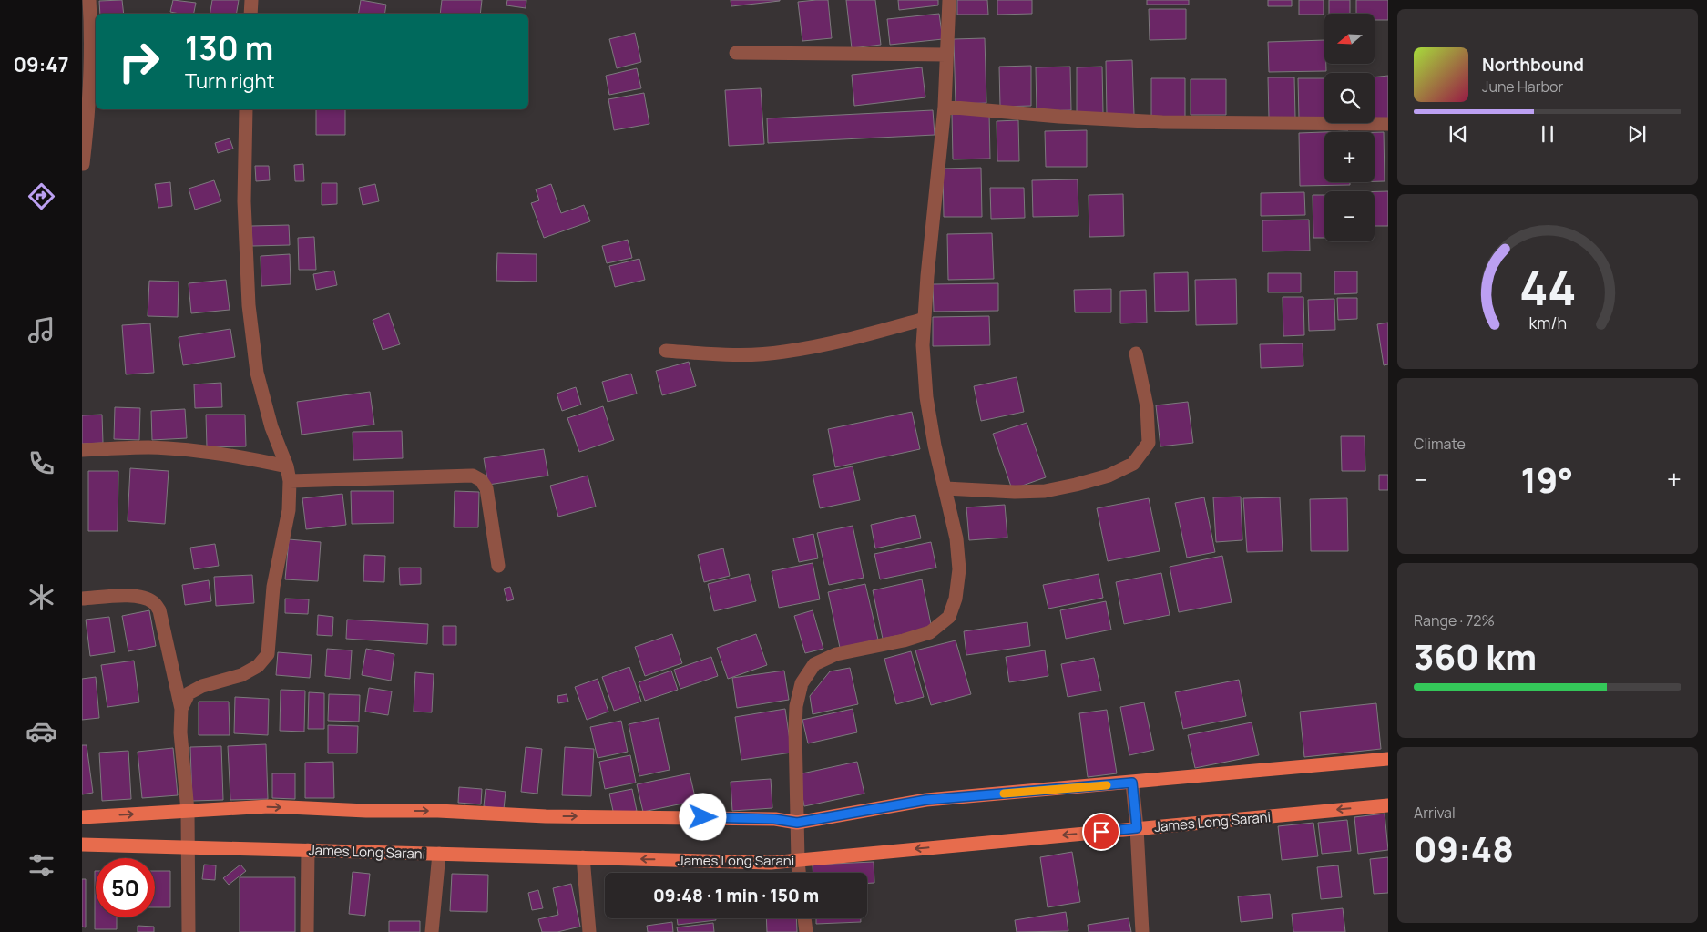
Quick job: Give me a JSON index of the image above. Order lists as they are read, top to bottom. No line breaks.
{"streets":{"main road":["James Long Sarani"]},"north":"left","page":{"tabs":"09:47","map_buttons":["+","−"],"turn":["130 m","Turn right"],"song":["Northbound","June Harbor"],"tile":["Climate",["Range · 72%","360 km"],["Arrival","09:48"]],"heat":["−","19°","+"],"limit":"50","trip":"09:48 · 1 min · 150 m","gauge":["44","km/h"]}}
